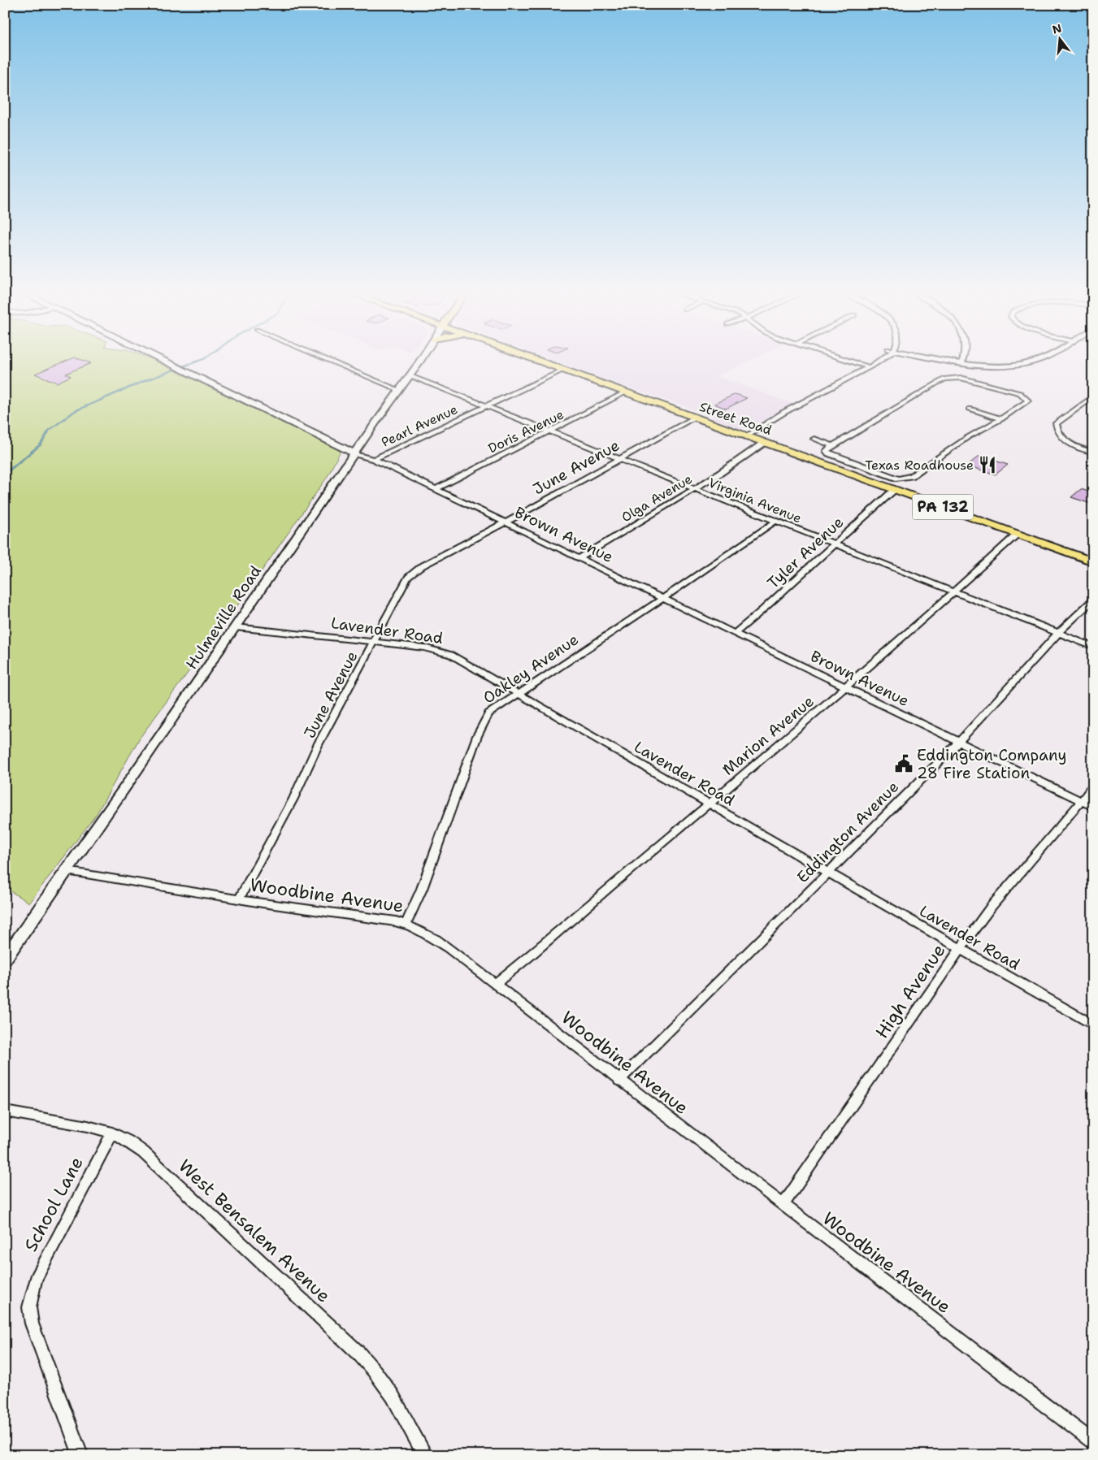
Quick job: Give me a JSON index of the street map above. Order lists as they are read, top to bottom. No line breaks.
{"streets":{"main road":["Street Road","PA 132","Brown Avenue","Hulmeville Road"],"street":["Pearl Avenue","Doris Avenue","June Avenue","Olga Avenue","Virginia Avenue","Tyler Avenue","Lavender Road","Oakley Avenue","Marion Avenue","Eddington Avenue","Woodbine Avenue","High Avenue","School Lane","West Bensalem Avenue"]},"crossings":[["Street Road","Pearl Avenue"],["Street Road","Doris Avenue"],["Street Road","June Avenue"],["Street Road","Olga Avenue"],["Street Road","Tyler Avenue"],["Street Road","Marion Avenue"],["Pearl Avenue","Virginia Avenue"],["Pearl Avenue","Brown Avenue"],["Doris Avenue","Virginia Avenue"],["Doris Avenue","Brown Avenue"],["June Avenue","Virginia Avenue"],["June Avenue","Brown Avenue"],["June Avenue","Lavender Road"],["June Avenue","Woodbine Avenue"],["Olga Avenue","Virginia Avenue"],["Olga Avenue","Brown Avenue"],["Virginia Avenue","Tyler Avenue"],["Virginia Avenue","Hulmeville Road"],["Virginia Avenue","Oakley Avenue"],["Virginia Avenue","Marion Avenue"],["Virginia Avenue","Eddington Avenue"],["Brown Avenue","Tyler Avenue"],["Brown Avenue","Hulmeville Road"],["Brown Avenue","Oakley Avenue"],["Brown Avenue","Marion Avenue"],["Brown Avenue","Eddington Avenue"],["Brown Avenue","High Avenue"],["Hulmeville Road","Lavender Road"],["Hulmeville Road","Woodbine Avenue"],["Lavender Road","Oakley Avenue"],["Lavender Road","Marion Avenue"],["Lavender Road","Eddington Avenue"],["Lavender Road","High Avenue"],["Oakley Avenue","Woodbine Avenue"],["Marion Avenue","Woodbine Avenue"],["Eddington Avenue","Woodbine Avenue"],["Woodbine Avenue","High Avenue"],["School Lane","West Bensalem Avenue"]],"places":{"restaurant":["Texas Roadhouse"],"public building":["Eddington Company 28 Fire Station"]},"north":"top"}
